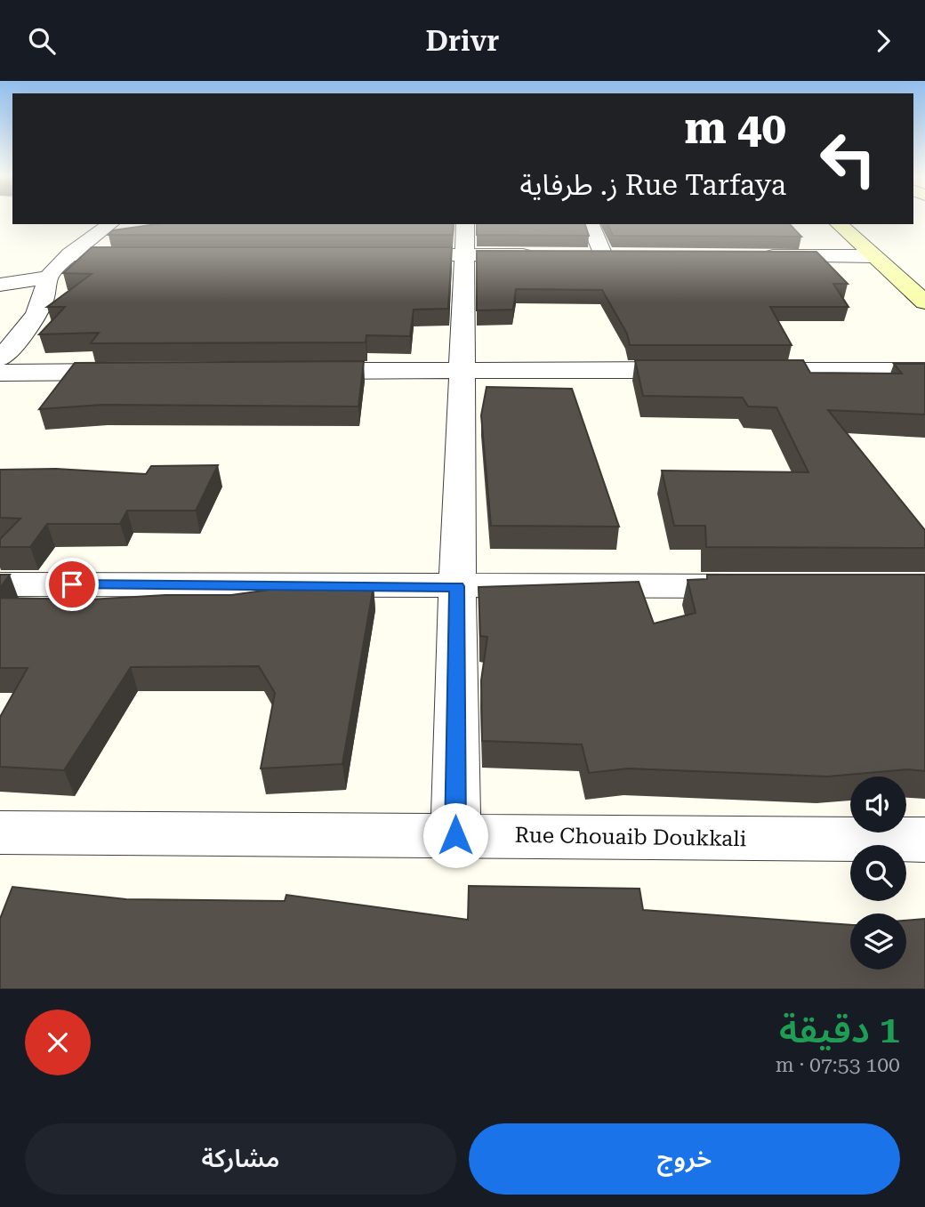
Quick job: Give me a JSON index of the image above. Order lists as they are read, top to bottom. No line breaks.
{"streets":{"street":["Rue Chouaib Doukkali"]},"page":{"header":"Drivr","turn":["40 m","Rue Tarfaya ز. طرفاية"],"heading":["1 دقيقة","100 m · 07:53"],"buttons":["خروج","مشاركة"]}}
